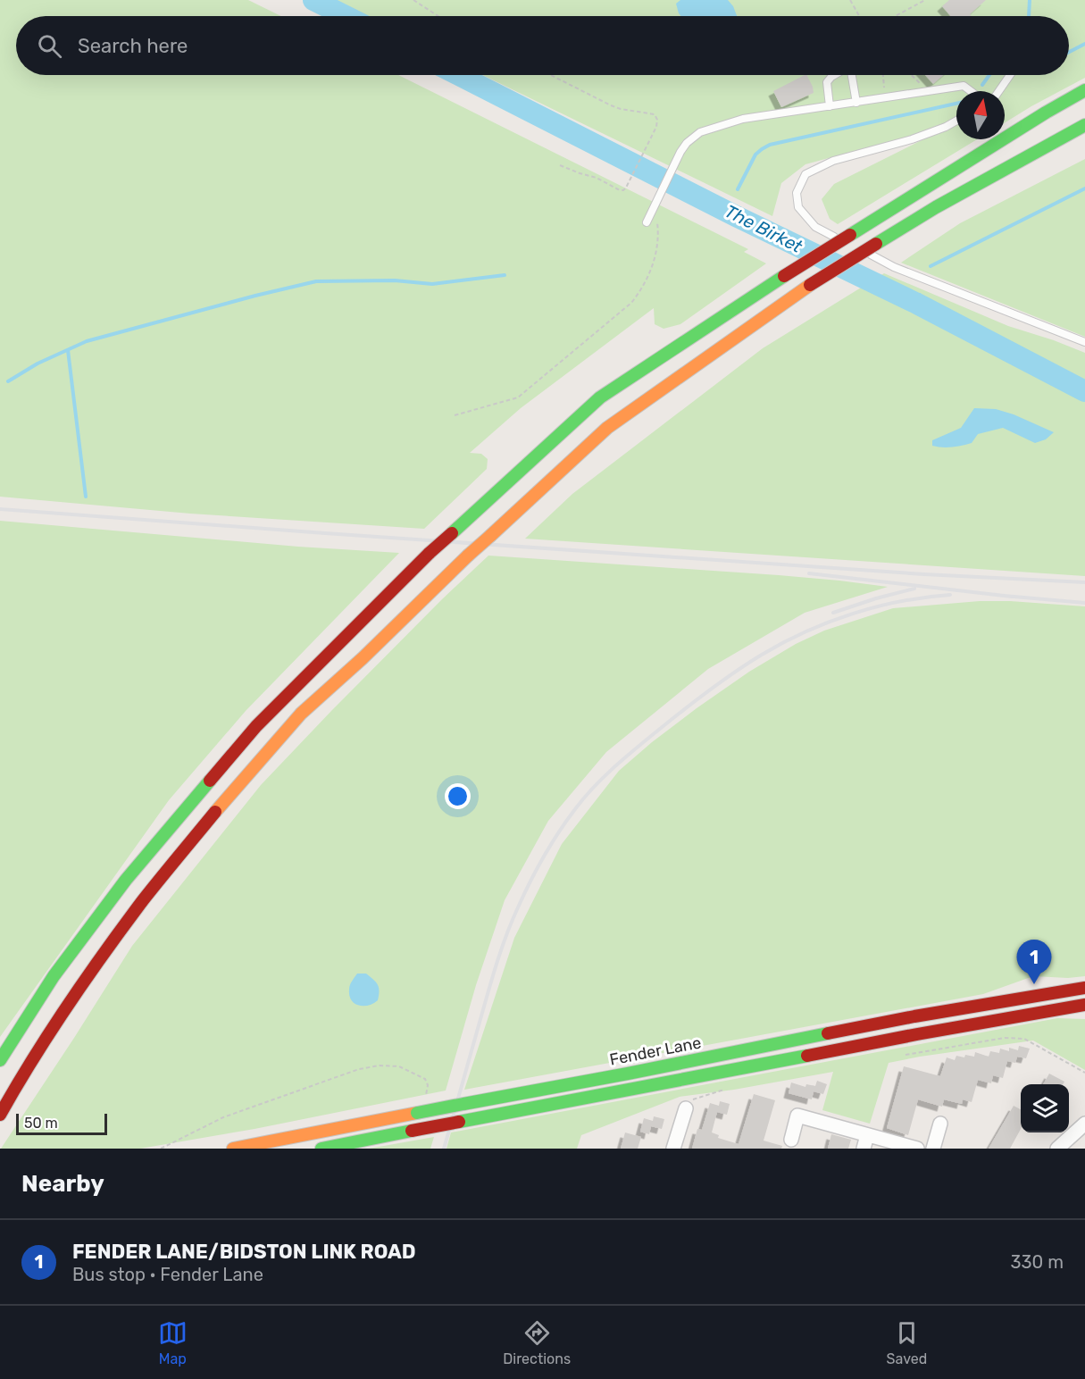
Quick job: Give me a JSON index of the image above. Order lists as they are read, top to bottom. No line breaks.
{"streets":{"main road":["Fender Lane"]},"water":["The Birket"],"scale_bar":"50 m","north":"top","page":{"search":"Search here","pins":"1","scale":"50 m","heading":"Nearby","list":[{"mark":"1","name":"FENDER LANE/BIDSTON LINK ROAD","note":"Bus stop · Fender Lane","value":"330 m"}],"nav":["Map","Directions","Saved"]}}
